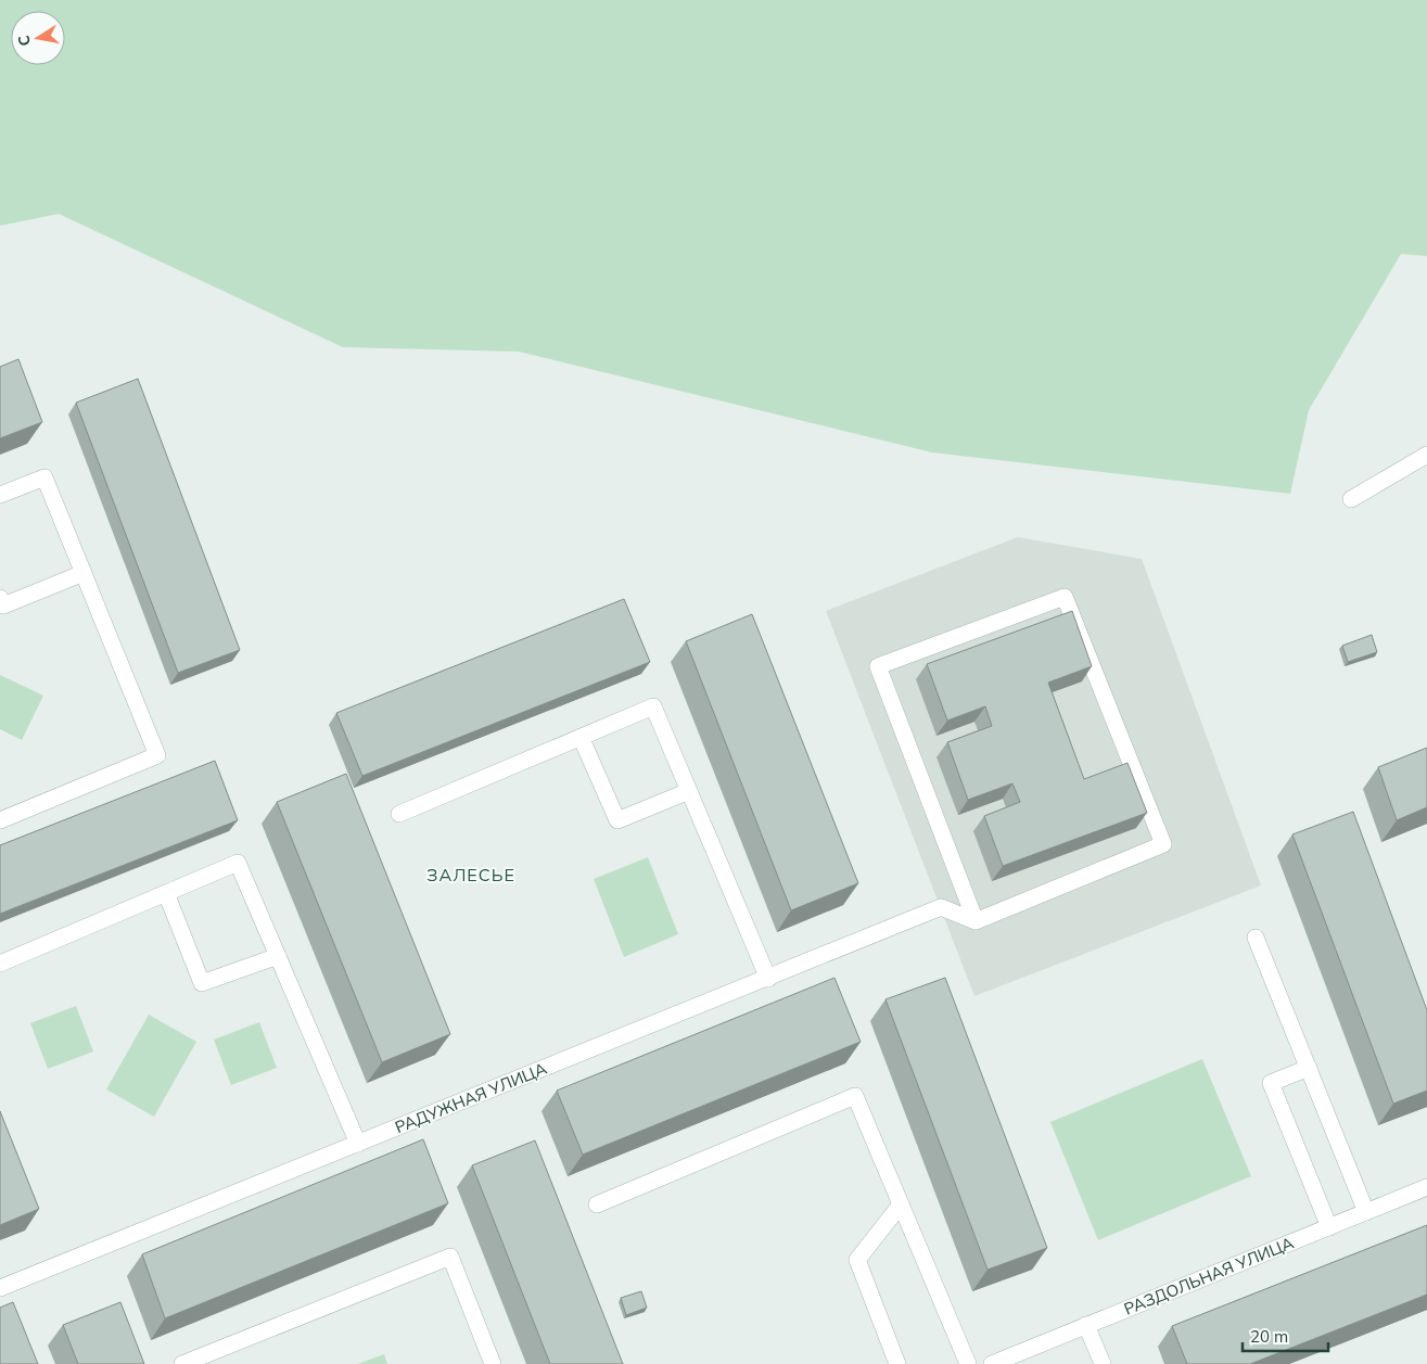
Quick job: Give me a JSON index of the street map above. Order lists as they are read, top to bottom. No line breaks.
{"streets":{"street":["РАДУЖНАЯ УЛИЦА","РАЗДОЛЬНАЯ УЛИЦА"]},"districts":["ЗАЛЕСЬЕ"],"scale_bar":"20 m","north":"left"}
